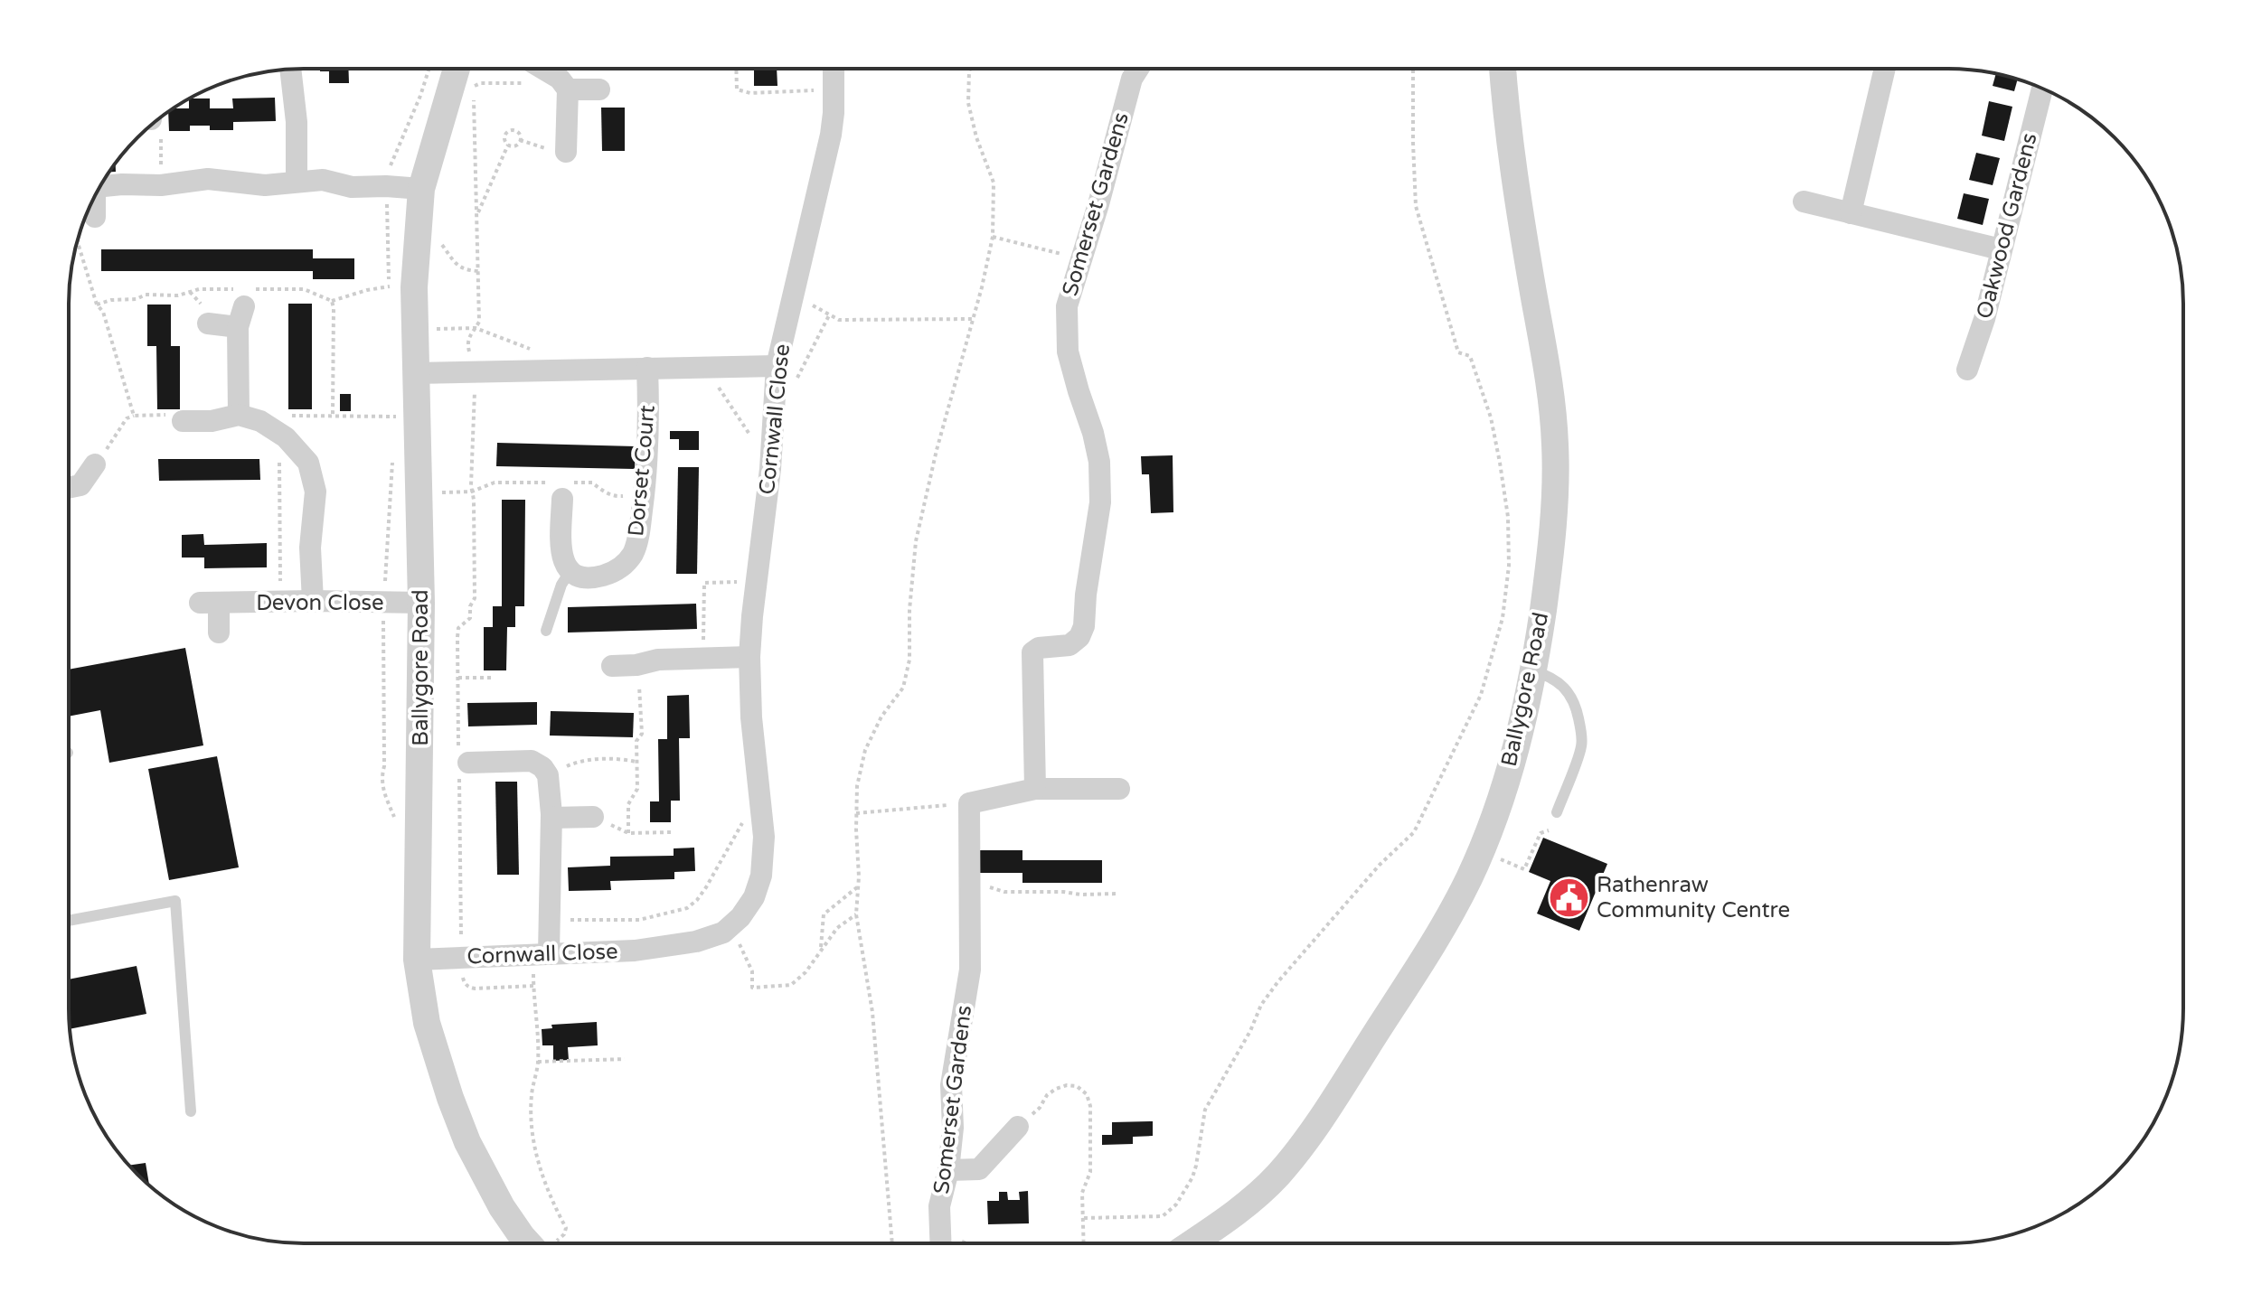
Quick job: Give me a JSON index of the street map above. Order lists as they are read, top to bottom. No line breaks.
{"streets":{"street":["Somerset Gardens","Oakwood Gardens","Cornwall Close","Dorset Court","Devon Close","Ballygore Road"]},"crossings":[["Cornwall Close","Ballygore Road"],["Devon Close","Ballygore Road"]],"places":{"public building":["Rathenraw Community Centre"]}}
